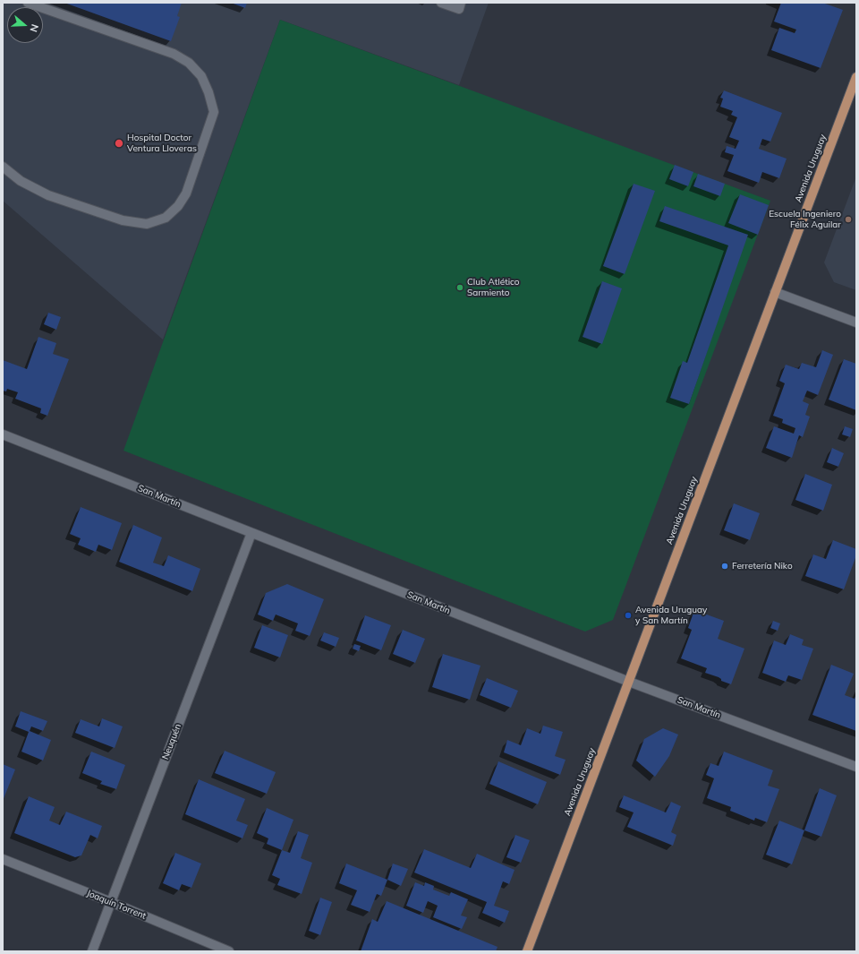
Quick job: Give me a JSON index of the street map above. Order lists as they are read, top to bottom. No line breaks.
{"streets":{"main road":["Avenida Uruguay"],"street":["San Martín","Neuquén","Joaquín Torrent"]},"crossings":[["Avenida Uruguay","San Martín"],["San Martín","Neuquén"],["Neuquén","Joaquín Torrent"]],"places":["Hospital Doctor Ventura Lloveras","Escuela Ingeniero Félix Aguilar","Club Atlético Sarmiento","Ferretería Niko","Avenida Uruguay y San Martín"],"north":"right"}
